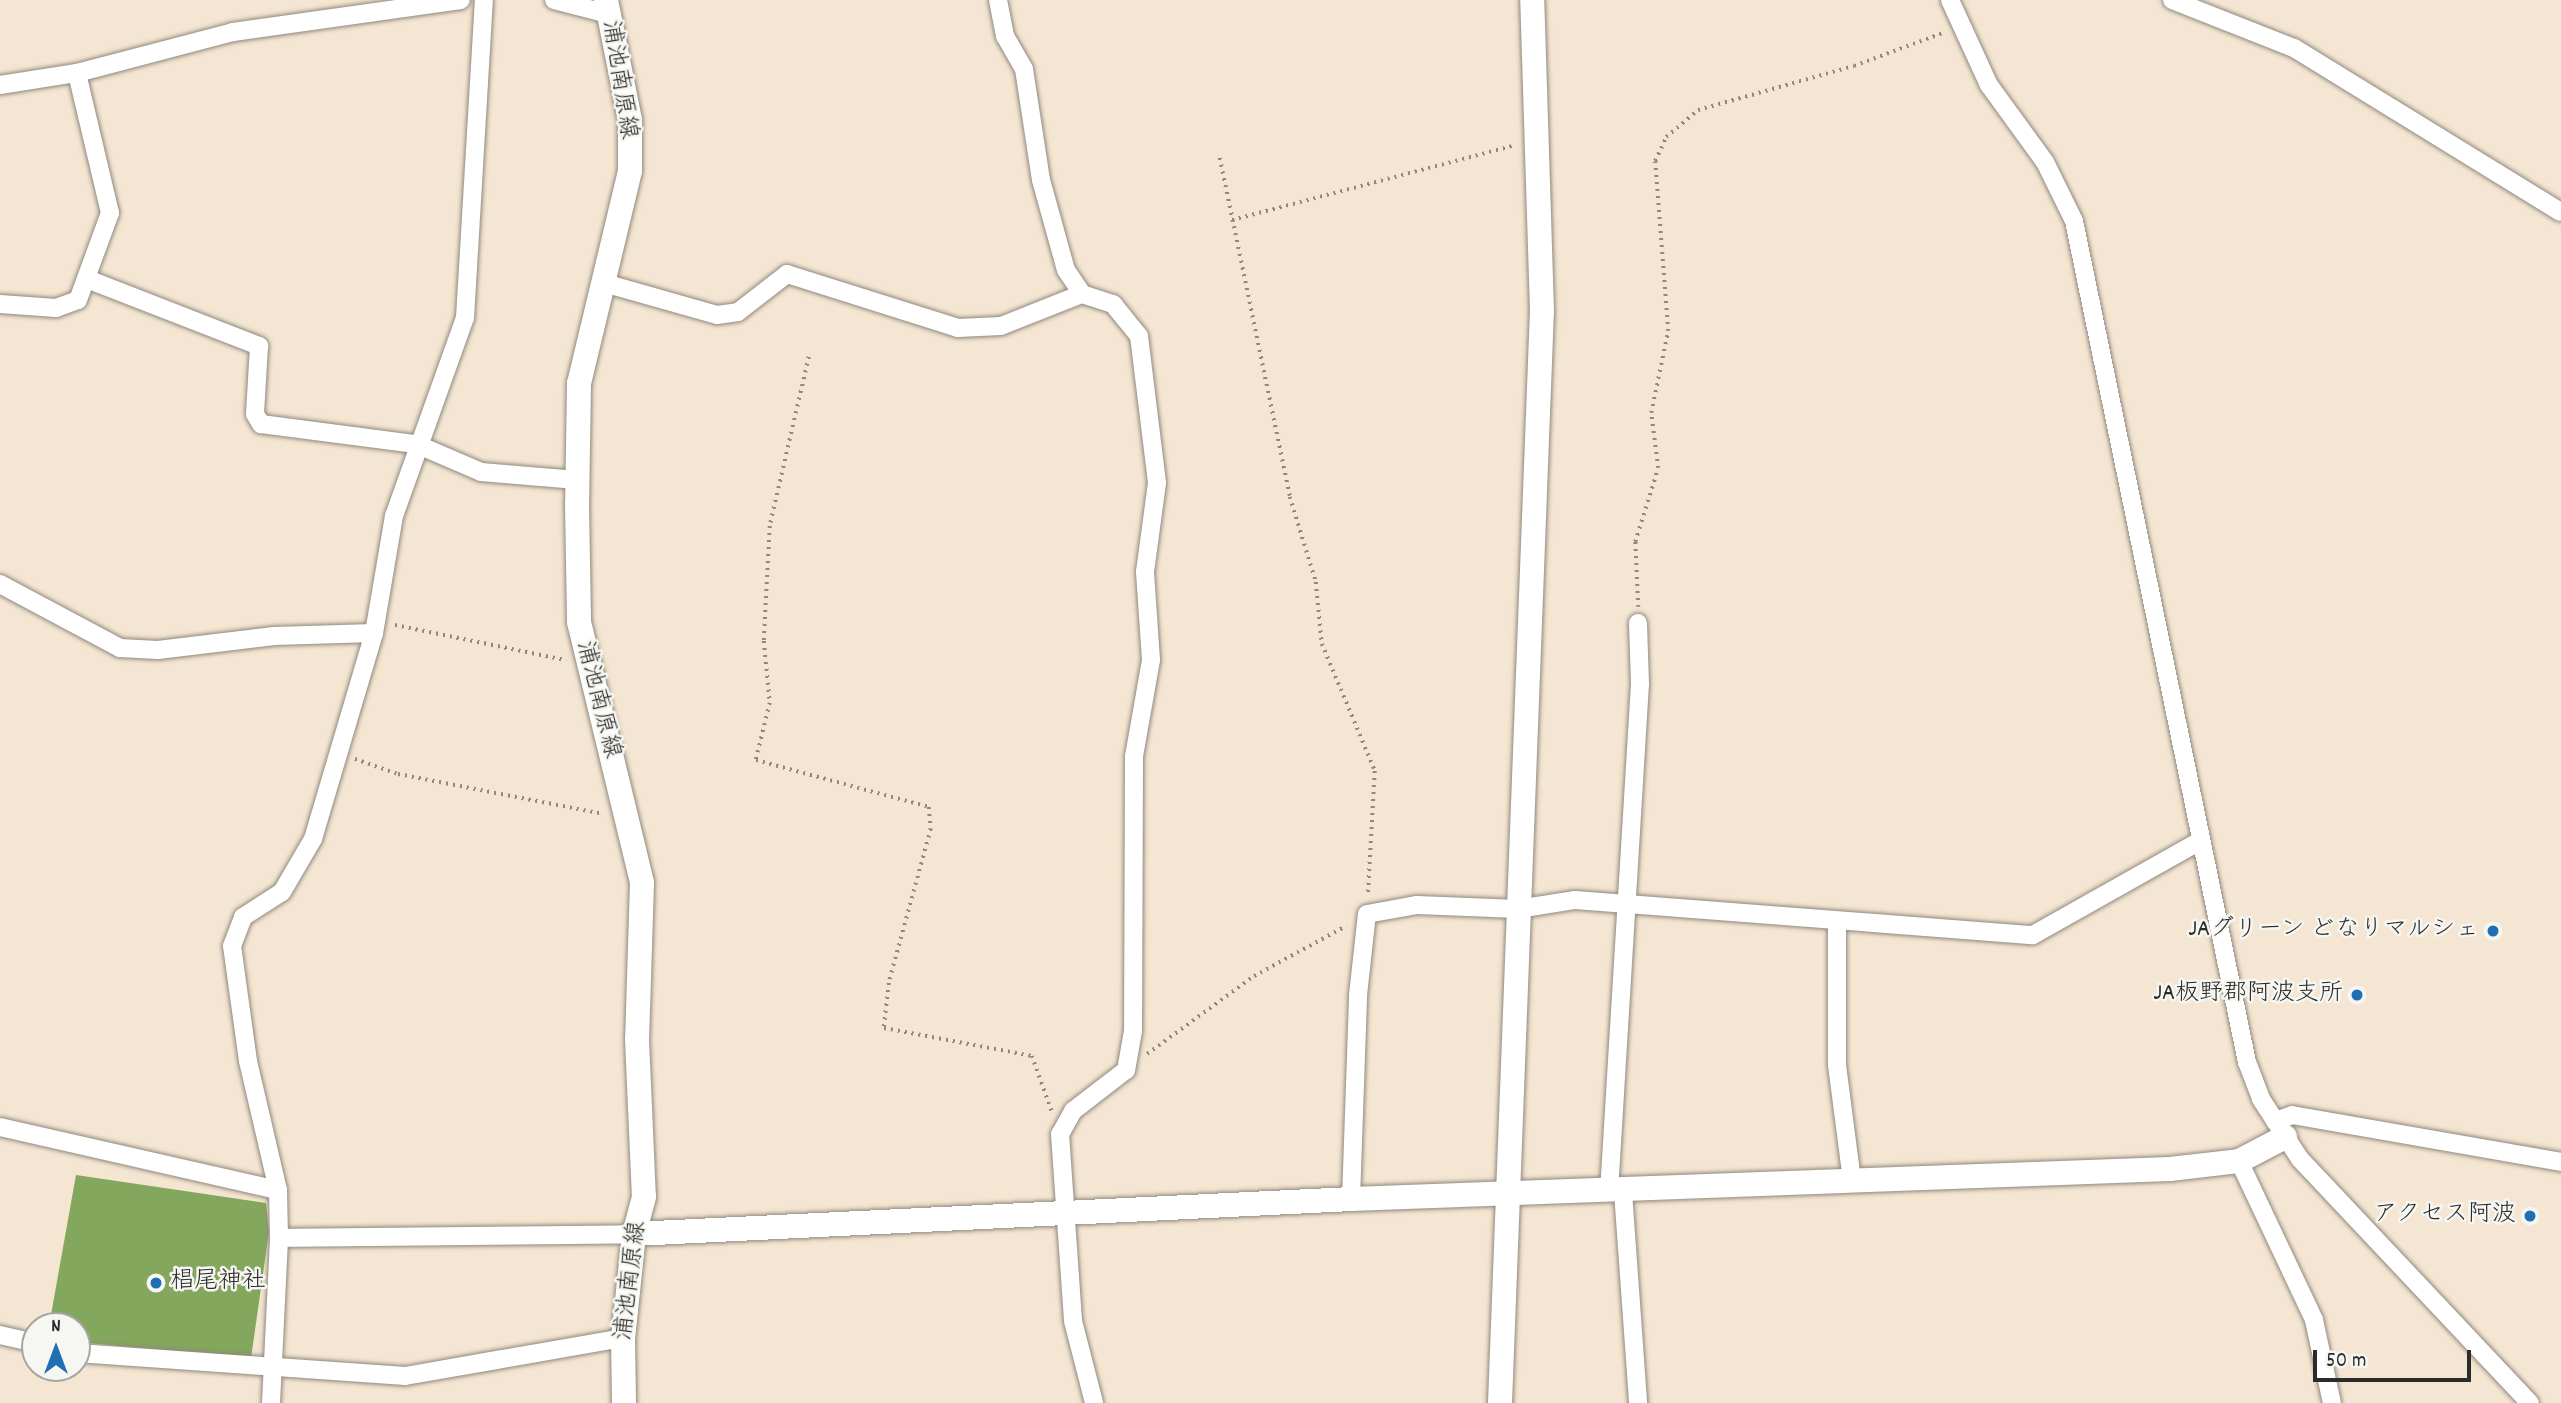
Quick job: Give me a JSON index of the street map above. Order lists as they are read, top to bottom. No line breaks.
{"streets":{"street":["浦池南原線"]},"places":["JAグリーン どなりマルシェ","JA板野郡阿波支所","アクセス阿波","椙尾神社"],"scale_bar":"50 m","north":"top"}
